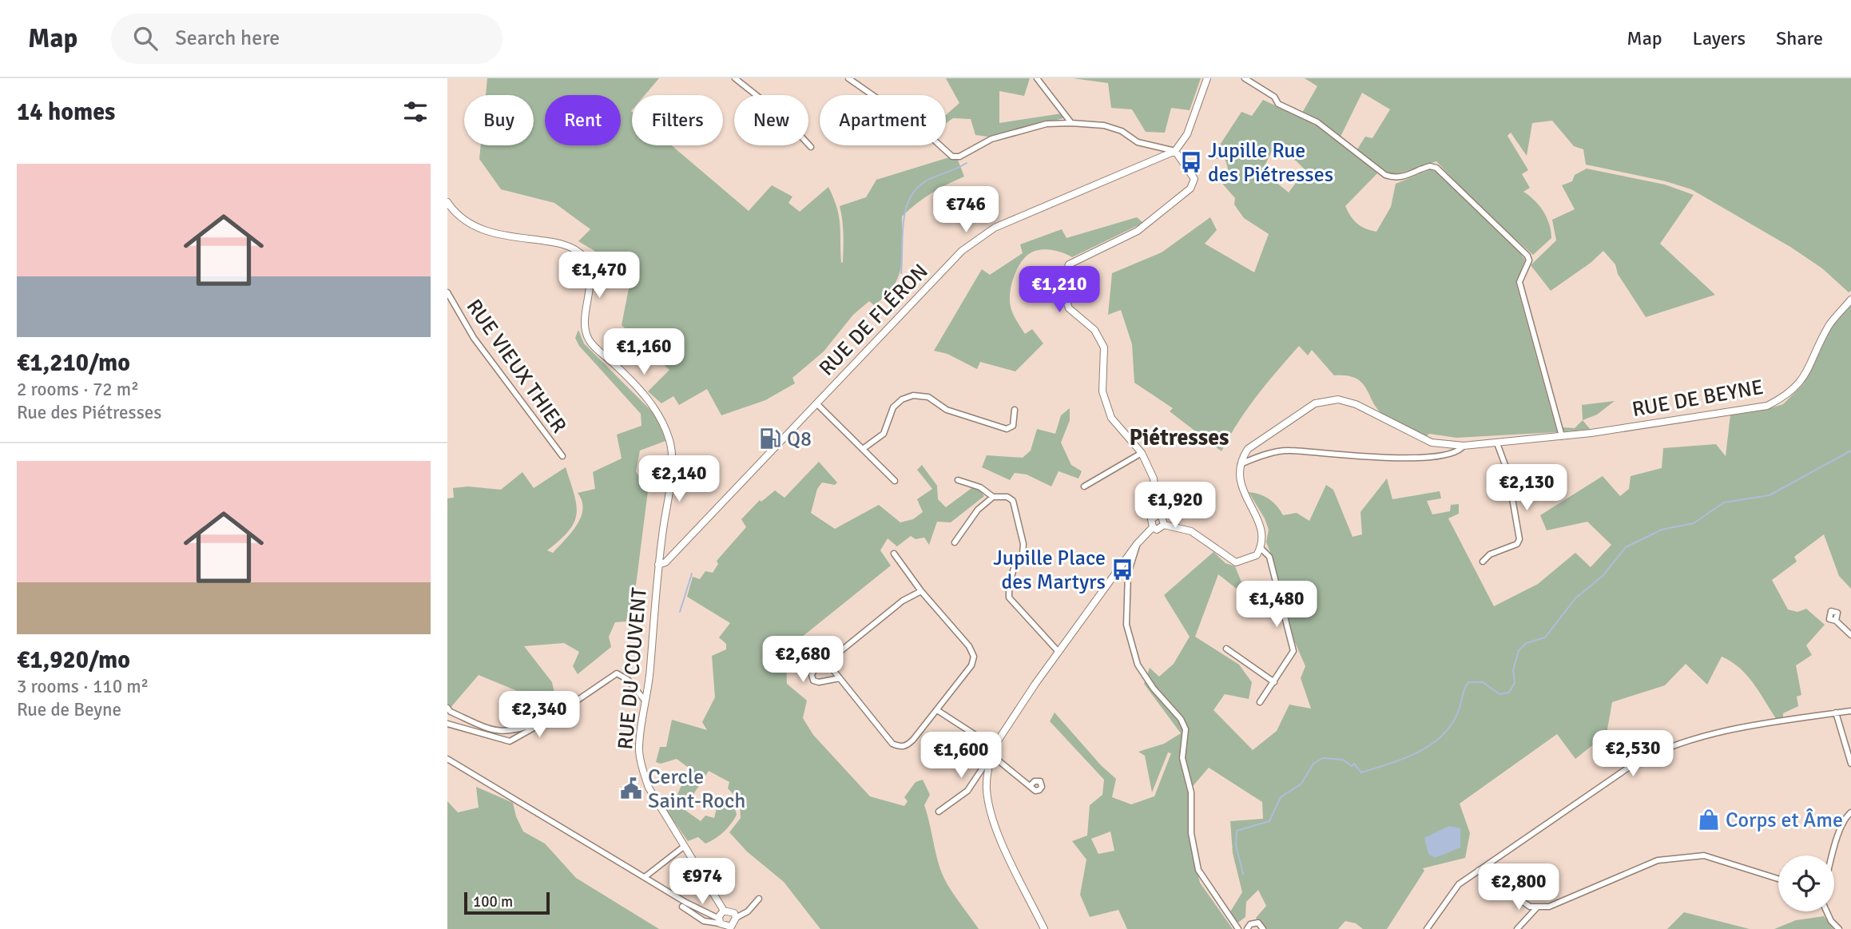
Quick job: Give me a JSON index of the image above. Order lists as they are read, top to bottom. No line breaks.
{"streets":{"street":["RUE DE FLÉRON","RUE VIEUX THIER","RUE DE BEYNE","RUE DU COUVENT"]},"crossings":[["RUE DE FLÉRON","RUE DU COUVENT"]],"districts":["Piétresses"],"places":{"bus stop":["Jupille Rue des Piétresses","Jupille Place des Martyrs"],"fuel station":["Q8"],"public building":["Cercle Saint-Roch"],"shop":["Corps et Âme"]},"scale_bar":"100 m","page":{"header":"Map","search":"Search here","nav":["Map","Layers","Share"],"heading":"14 homes","chip":["Buy","Rent","Filters","New","Apartment"],"list":[{"name":"€1,210/mo","note":"2 rooms · 72 m² · Rue des Piétresses"},{"name":"€1,920/mo","note":"3 rooms · 110 m² · Rue de Beyne"}],"price":["€746","€1,470","€1,210","€1,160","€2,140","€2,130","€1,920","€1,480","€2,680","€2,340","€2,530","€1,600","€974","€2,800"],"scale":"100 m"}}
